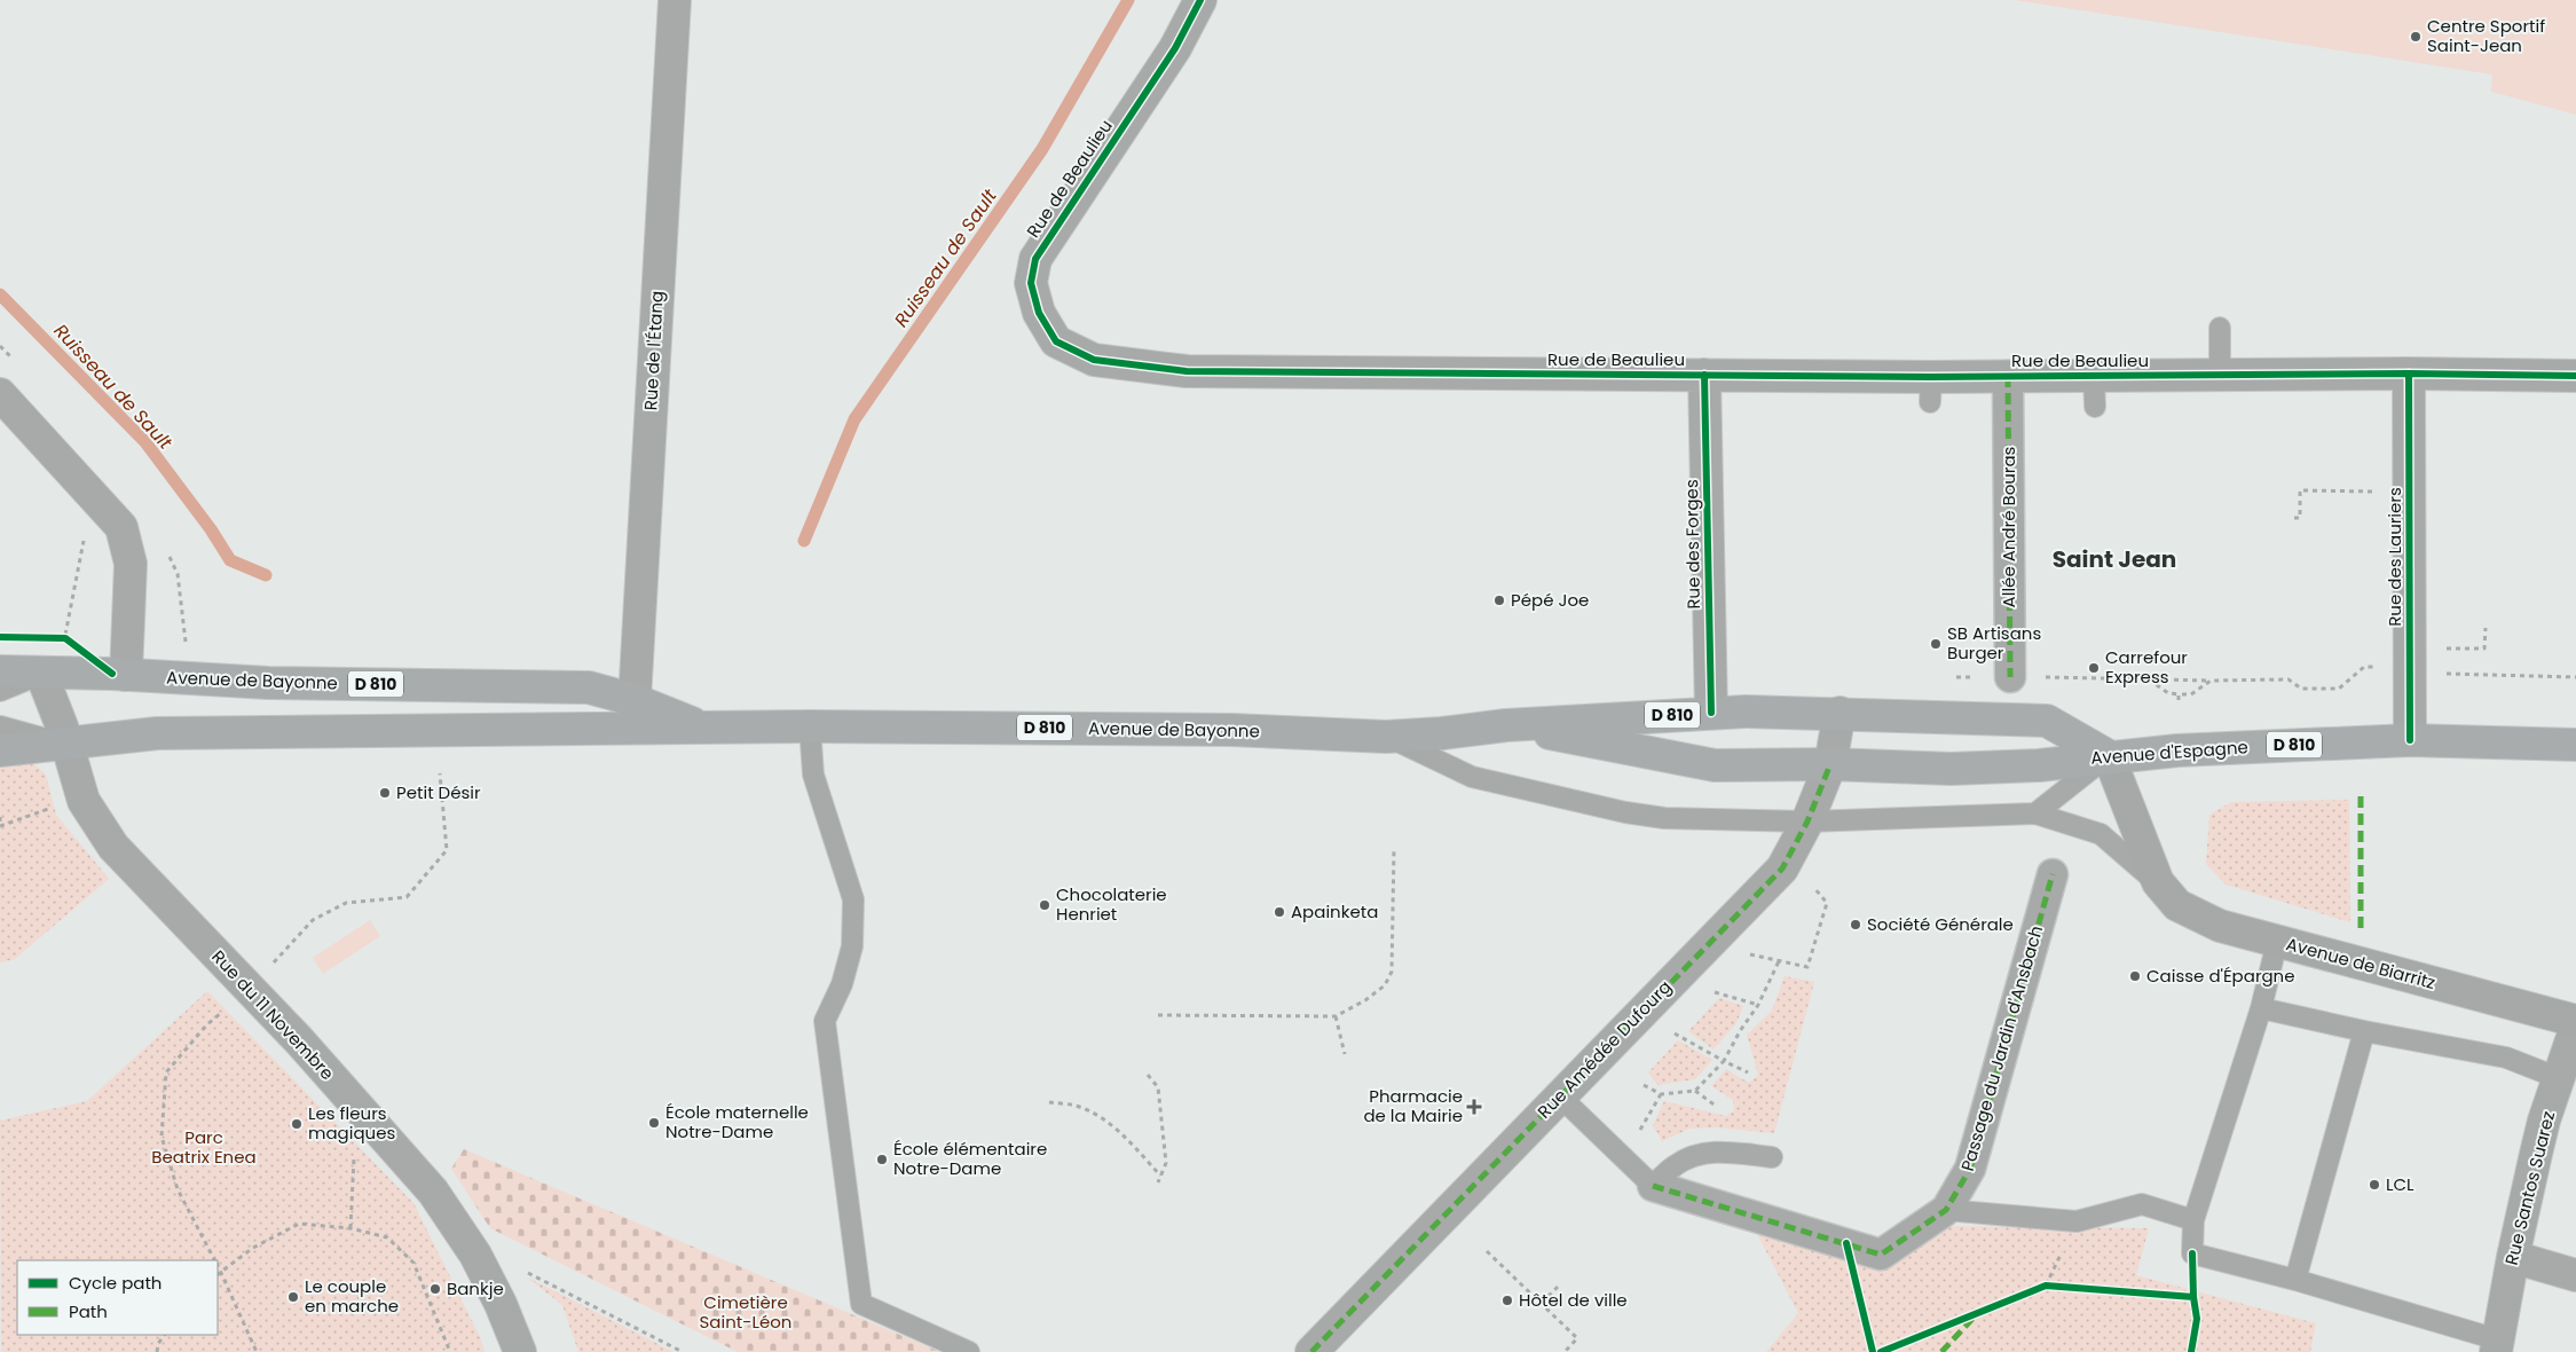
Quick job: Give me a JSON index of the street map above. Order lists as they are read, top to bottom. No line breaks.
{"streets":{"main road":["Avenue de Bayonne","D 810","Avenue d'Espagne","Avenue de Biarritz"],"street":["Rue de Beaulieu","Rue de l'Étang","Allée André Bouras","Rue des Forges","Rue des Lauriers","Rue du 11 Novembre","Passage du Jardin d'Ansbach","Rue Amédée Dufourg","Rue Santos Suarez"]},"crossings":[["Rue de Beaulieu","Allée André Bouras"],["Rue de Beaulieu","Rue des Forges"],["Rue de Beaulieu","Rue des Lauriers"],["Rue de l'Étang","Avenue de Bayonne"],["Rue des Forges","D 810"],["Rue des Lauriers","Avenue d'Espagne"],["Avenue de Bayonne","D 810"],["Avenue de Bayonne","Rue du 11 Novembre"],["D 810","Avenue d'Espagne"],["D 810","Avenue de Biarritz"],["D 810","Rue Amédée Dufourg"],["Avenue d'Espagne","Avenue de Biarritz"],["Avenue d'Espagne","Rue Amédée Dufourg"]],"districts":["Saint Jean"],"water":["Ruisseau de Sault"],"parks":["Parc Beatrix Enea","Cimetière Saint-Léon"],"places":{"other":["Centre Sportif Saint-Jean","Pépé Joe","SB Artisans Burger","Carrefour Express","Petit Désir","Chocolaterie Henriet","Apainketa","Société Générale","Caisse d'Épargne","École maternelle Notre-Dame","Les fleurs magiques","École élémentaire Notre-Dame","LCL","Bankje","Le couple en marche","Hôtel de ville"],"health":["Pharmacie de la Mairie"]},"legend":["Cycle path","Path"]}
